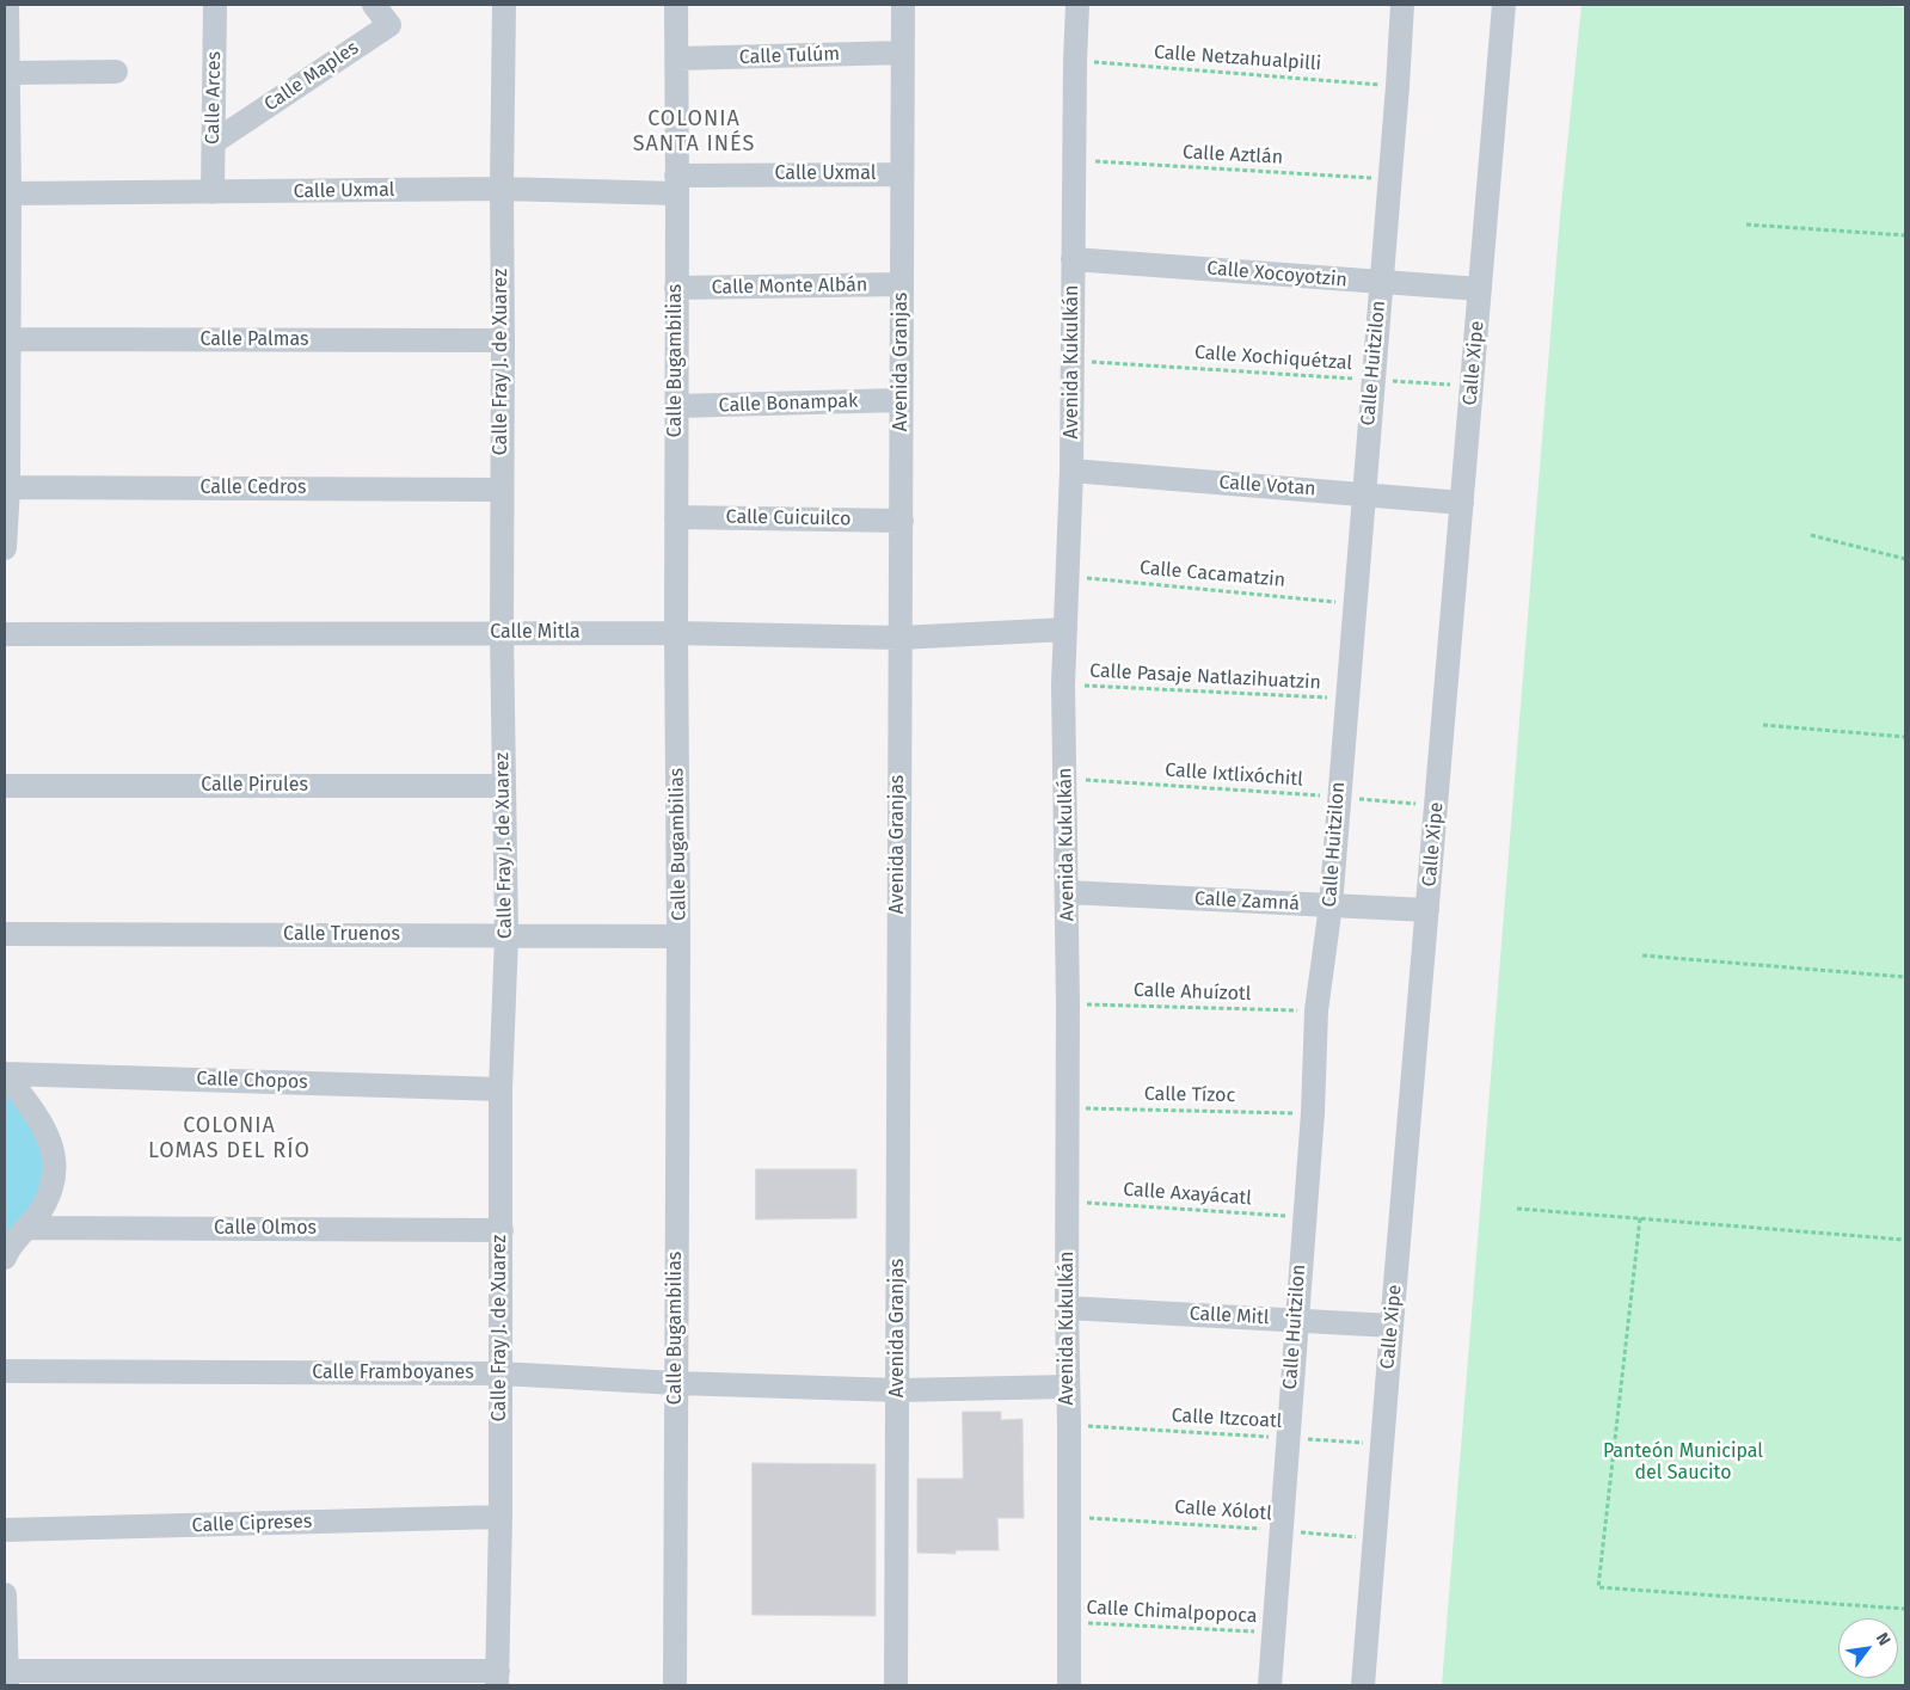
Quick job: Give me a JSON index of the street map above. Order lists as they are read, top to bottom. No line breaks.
{"streets":{"street":["Calle Tulúm","Calle Maples","Calle Arces","Calle Uxmal","Calle Xocoyotzin","Calle Monte Albán","Calle Palmas","Calle Bugambilias","Calle Fray J. de Xuarez","Avenida Granjas","Avenida Kukulkán","Calle Huitzilon","Calle Xipe","Calle Bonampak","Calle Votan","Calle Cedros","Calle Cuicuilco","Calle Mitla","Calle Pirules","Calle Zamná","Calle Truenos","Calle Chopos","Calle Olmos","Calle Mitl","Calle Framboyanes","Calle Cipreses"],"path":["Calle Netzahualpilli","Calle Aztlán","Calle Xochiquétzal","Calle Cacamatzin","Calle Pasaje Natlazihuatzin","Calle Ixtlixóchitl","Calle Ahuízotl","Calle Tízoc","Calle Axayácatl","Calle Itzcoatl","Calle Xólotl","Calle Chimalpopoca"]},"crossings":[["Calle Tulúm","Calle Bugambilias"],["Calle Tulúm","Avenida Granjas"],["Calle Netzahualpilli","Avenida Kukulkán"],["Calle Netzahualpilli","Calle Huitzilon"],["Calle Maples","Calle Arces"],["Calle Arces","Calle Uxmal"],["Calle Aztlán","Avenida Kukulkán"],["Calle Aztlán","Calle Huitzilon"],["Calle Uxmal","Calle Bugambilias"],["Calle Uxmal","Calle Fray J. de Xuarez"],["Calle Uxmal","Avenida Granjas"],["Calle Xocoyotzin","Avenida Kukulkán"],["Calle Xocoyotzin","Calle Huitzilon"],["Calle Xocoyotzin","Calle Xipe"],["Calle Monte Albán","Calle Bugambilias"],["Calle Monte Albán","Avenida Granjas"],["Calle Palmas","Calle Fray J. de Xuarez"],["Calle Xochiquétzal","Avenida Kukulkán"],["Calle Xochiquétzal","Calle Huitzilon"],["Calle Xochiquétzal","Calle Xipe"],["Calle Bugambilias","Calle Bonampak"],["Calle Bugambilias","Calle Cuicuilco"],["Calle Bugambilias","Calle Mitla"],["Calle Bugambilias","Calle Truenos"],["Calle Bugambilias","Calle Framboyanes"],["Calle Fray J. de Xuarez","Calle Cedros"],["Calle Fray J. de Xuarez","Calle Mitla"],["Calle Fray J. de Xuarez","Calle Pirules"],["Calle Fray J. de Xuarez","Calle Truenos"],["Calle Fray J. de Xuarez","Calle Chopos"],["Calle Fray J. de Xuarez","Calle Olmos"],["Calle Fray J. de Xuarez","Calle Framboyanes"],["Calle Fray J. de Xuarez","Calle Cipreses"],["Avenida Granjas","Calle Bonampak"],["Avenida Granjas","Calle Cuicuilco"],["Avenida Granjas","Calle Mitla"],["Avenida Granjas","Calle Framboyanes"],["Avenida Kukulkán","Calle Votan"],["Avenida Kukulkán","Calle Cacamatzin"],["Avenida Kukulkán","Calle Mitla"],["Avenida Kukulkán","Calle Pasaje Natlazihuatzin"],["Avenida Kukulkán","Calle Ixtlixóchitl"],["Avenida Kukulkán","Calle Zamná"],["Avenida Kukulkán","Calle Ahuízotl"],["Avenida Kukulkán","Calle Tízoc"],["Avenida Kukulkán","Calle Axayácatl"],["Avenida Kukulkán","Calle Mitl"],["Avenida Kukulkán","Calle Framboyanes"],["Avenida Kukulkán","Calle Itzcoatl"],["Avenida Kukulkán","Calle Xólotl"],["Avenida Kukulkán","Calle Chimalpopoca"],["Calle Huitzilon","Calle Votan"],["Calle Huitzilon","Calle Cacamatzin"],["Calle Huitzilon","Calle Pasaje Natlazihuatzin"],["Calle Huitzilon","Calle Ixtlixóchitl"],["Calle Huitzilon","Calle Zamná"],["Calle Huitzilon","Calle Ahuízotl"],["Calle Huitzilon","Calle Tízoc"],["Calle Huitzilon","Calle Axayácatl"],["Calle Huitzilon","Calle Mitl"],["Calle Huitzilon","Calle Itzcoatl"],["Calle Huitzilon","Calle Xólotl"],["Calle Huitzilon","Calle Chimalpopoca"],["Calle Xipe","Calle Votan"],["Calle Xipe","Calle Ixtlixóchitl"],["Calle Xipe","Calle Zamná"],["Calle Xipe","Calle Mitl"],["Calle Xipe","Calle Itzcoatl"],["Calle Xipe","Calle Xólotl"]],"districts":["COLONIA SANTA INÉS","COLONIA LOMAS DEL RÍO"],"parks":["Panteón Municipal del Saucito"],"north":"top right"}
